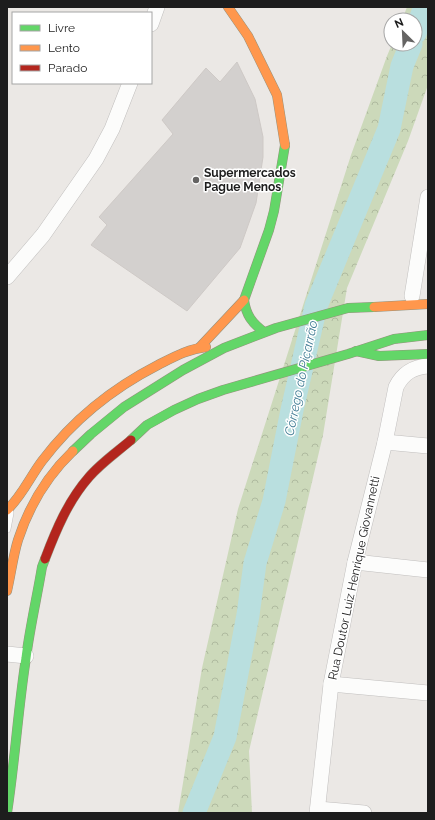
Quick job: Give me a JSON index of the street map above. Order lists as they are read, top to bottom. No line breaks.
{"streets":{"street":["Rua Doutor Luiz Henrique Giovannetti"]},"water":["Córrego do Piçarrão"],"places":["Supermercados Pague Menos"],"legend":["Livre","Lento","Parado"],"north":"top left"}
